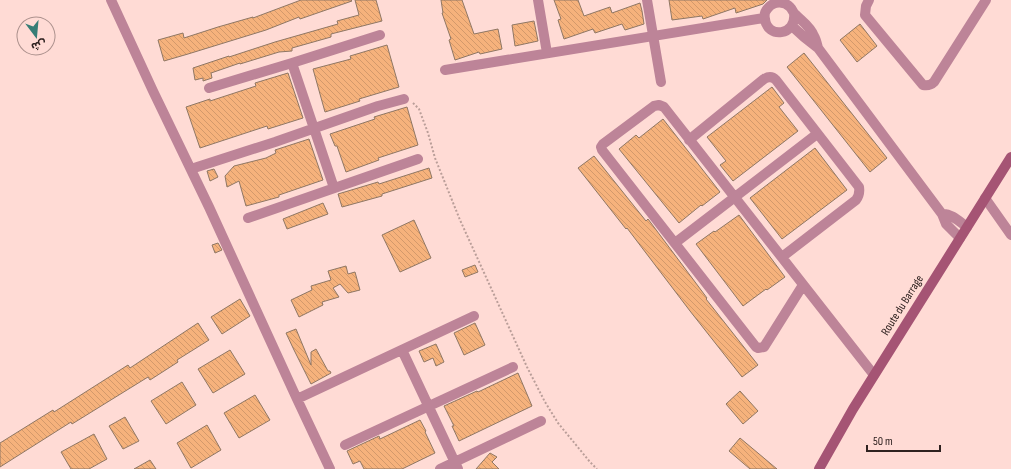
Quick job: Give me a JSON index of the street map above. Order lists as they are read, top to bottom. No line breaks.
{"streets":{"main road":["Route du Barrage"]},"scale_bar":"50 m","north":"bottom"}
